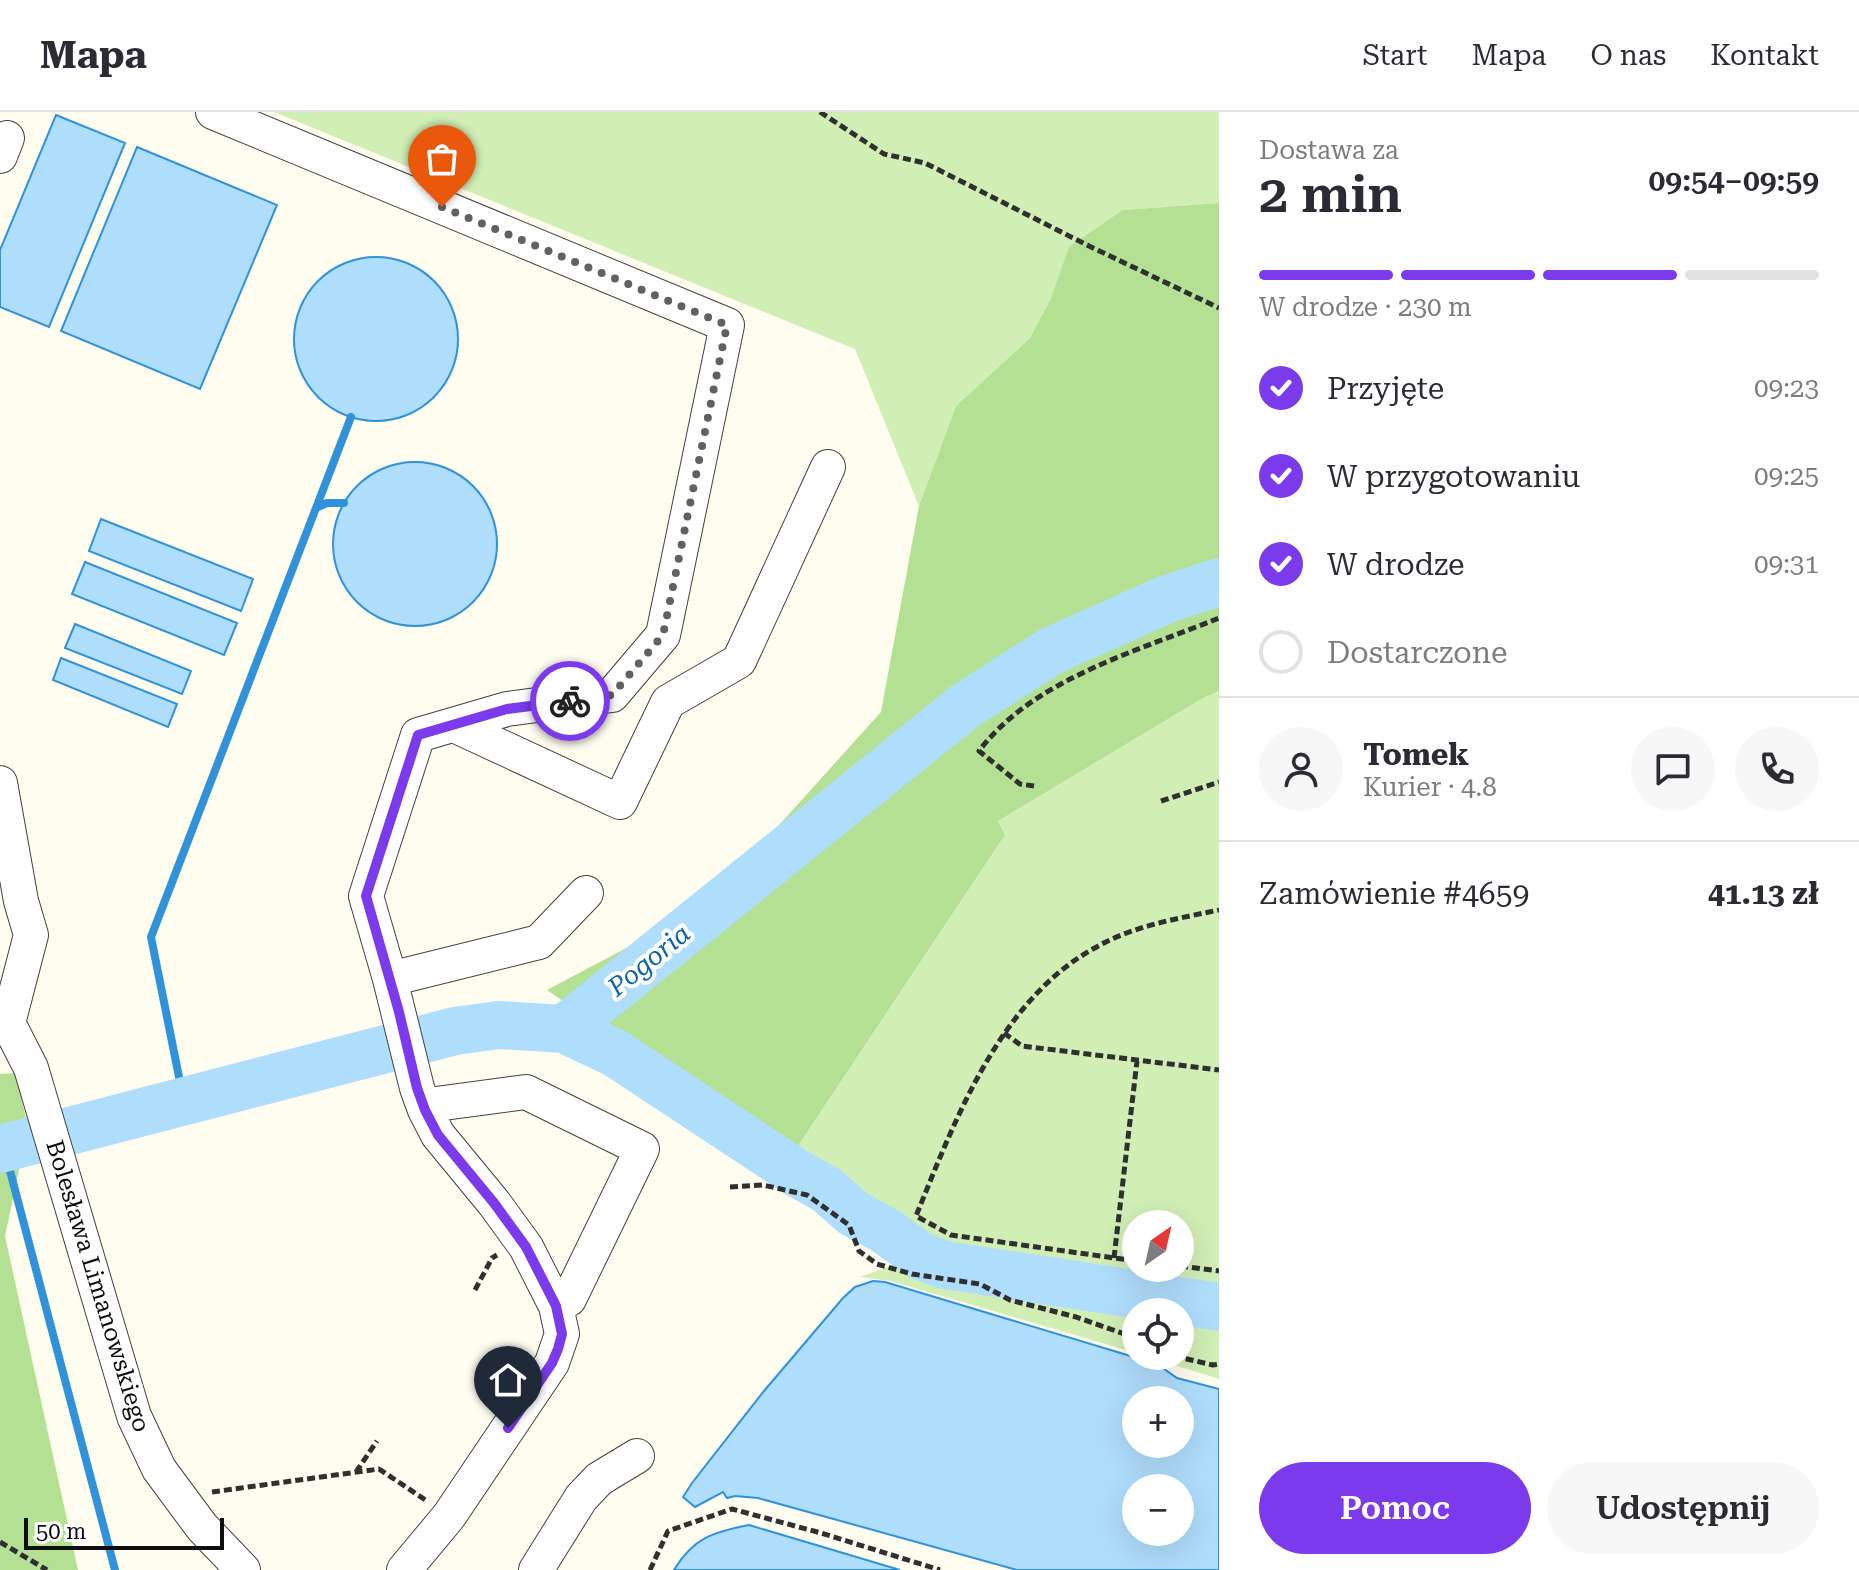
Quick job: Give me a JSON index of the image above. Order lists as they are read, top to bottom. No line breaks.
{"streets":{"street":["Bolesława Limanowskiego"]},"water":["Pogoria"],"scale_bar":"50 m","north":"top right","page":{"header":"Mapa","nav":["Start","Mapa","O nas","Kontakt"],"heading":["2 min","Dostawa za","09:54–09:59"],"panel":["Tomek","Kurier · 4.8","Zamówienie #4659","41.13 zł"],"bar":"W drodze · 230 m","list":[["Przyjęte","09:23"],["W przygotowaniu","09:25"],["W drodze","09:31"],"Dostarczone"],"map_buttons":["+","−"],"buttons":["Pomoc","Udostępnij"],"scale":"50 m"}}
